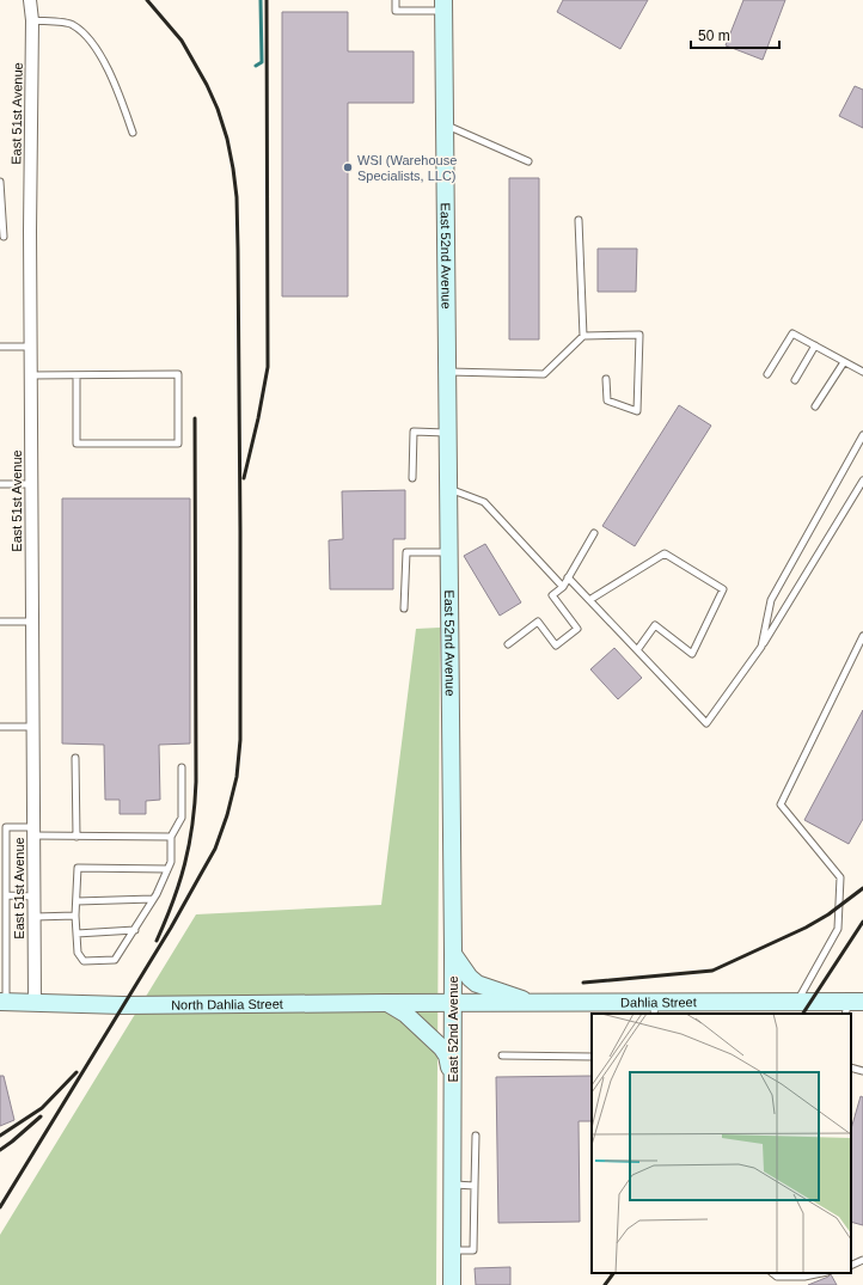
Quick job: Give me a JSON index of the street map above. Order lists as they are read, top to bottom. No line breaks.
{"streets":{"street":["East 51st Avenue","East 52nd Avenue","Dahlia Street","North Dahlia Street"]},"crossings":[["East 51st Avenue","North Dahlia Street"],["East 52nd Avenue","Dahlia Street"],["East 52nd Avenue","North Dahlia Street"],["Dahlia Street","North Dahlia Street"]],"places":["WSI (Warehouse Specialists, LLC)"],"scale_bar":"50 m"}
